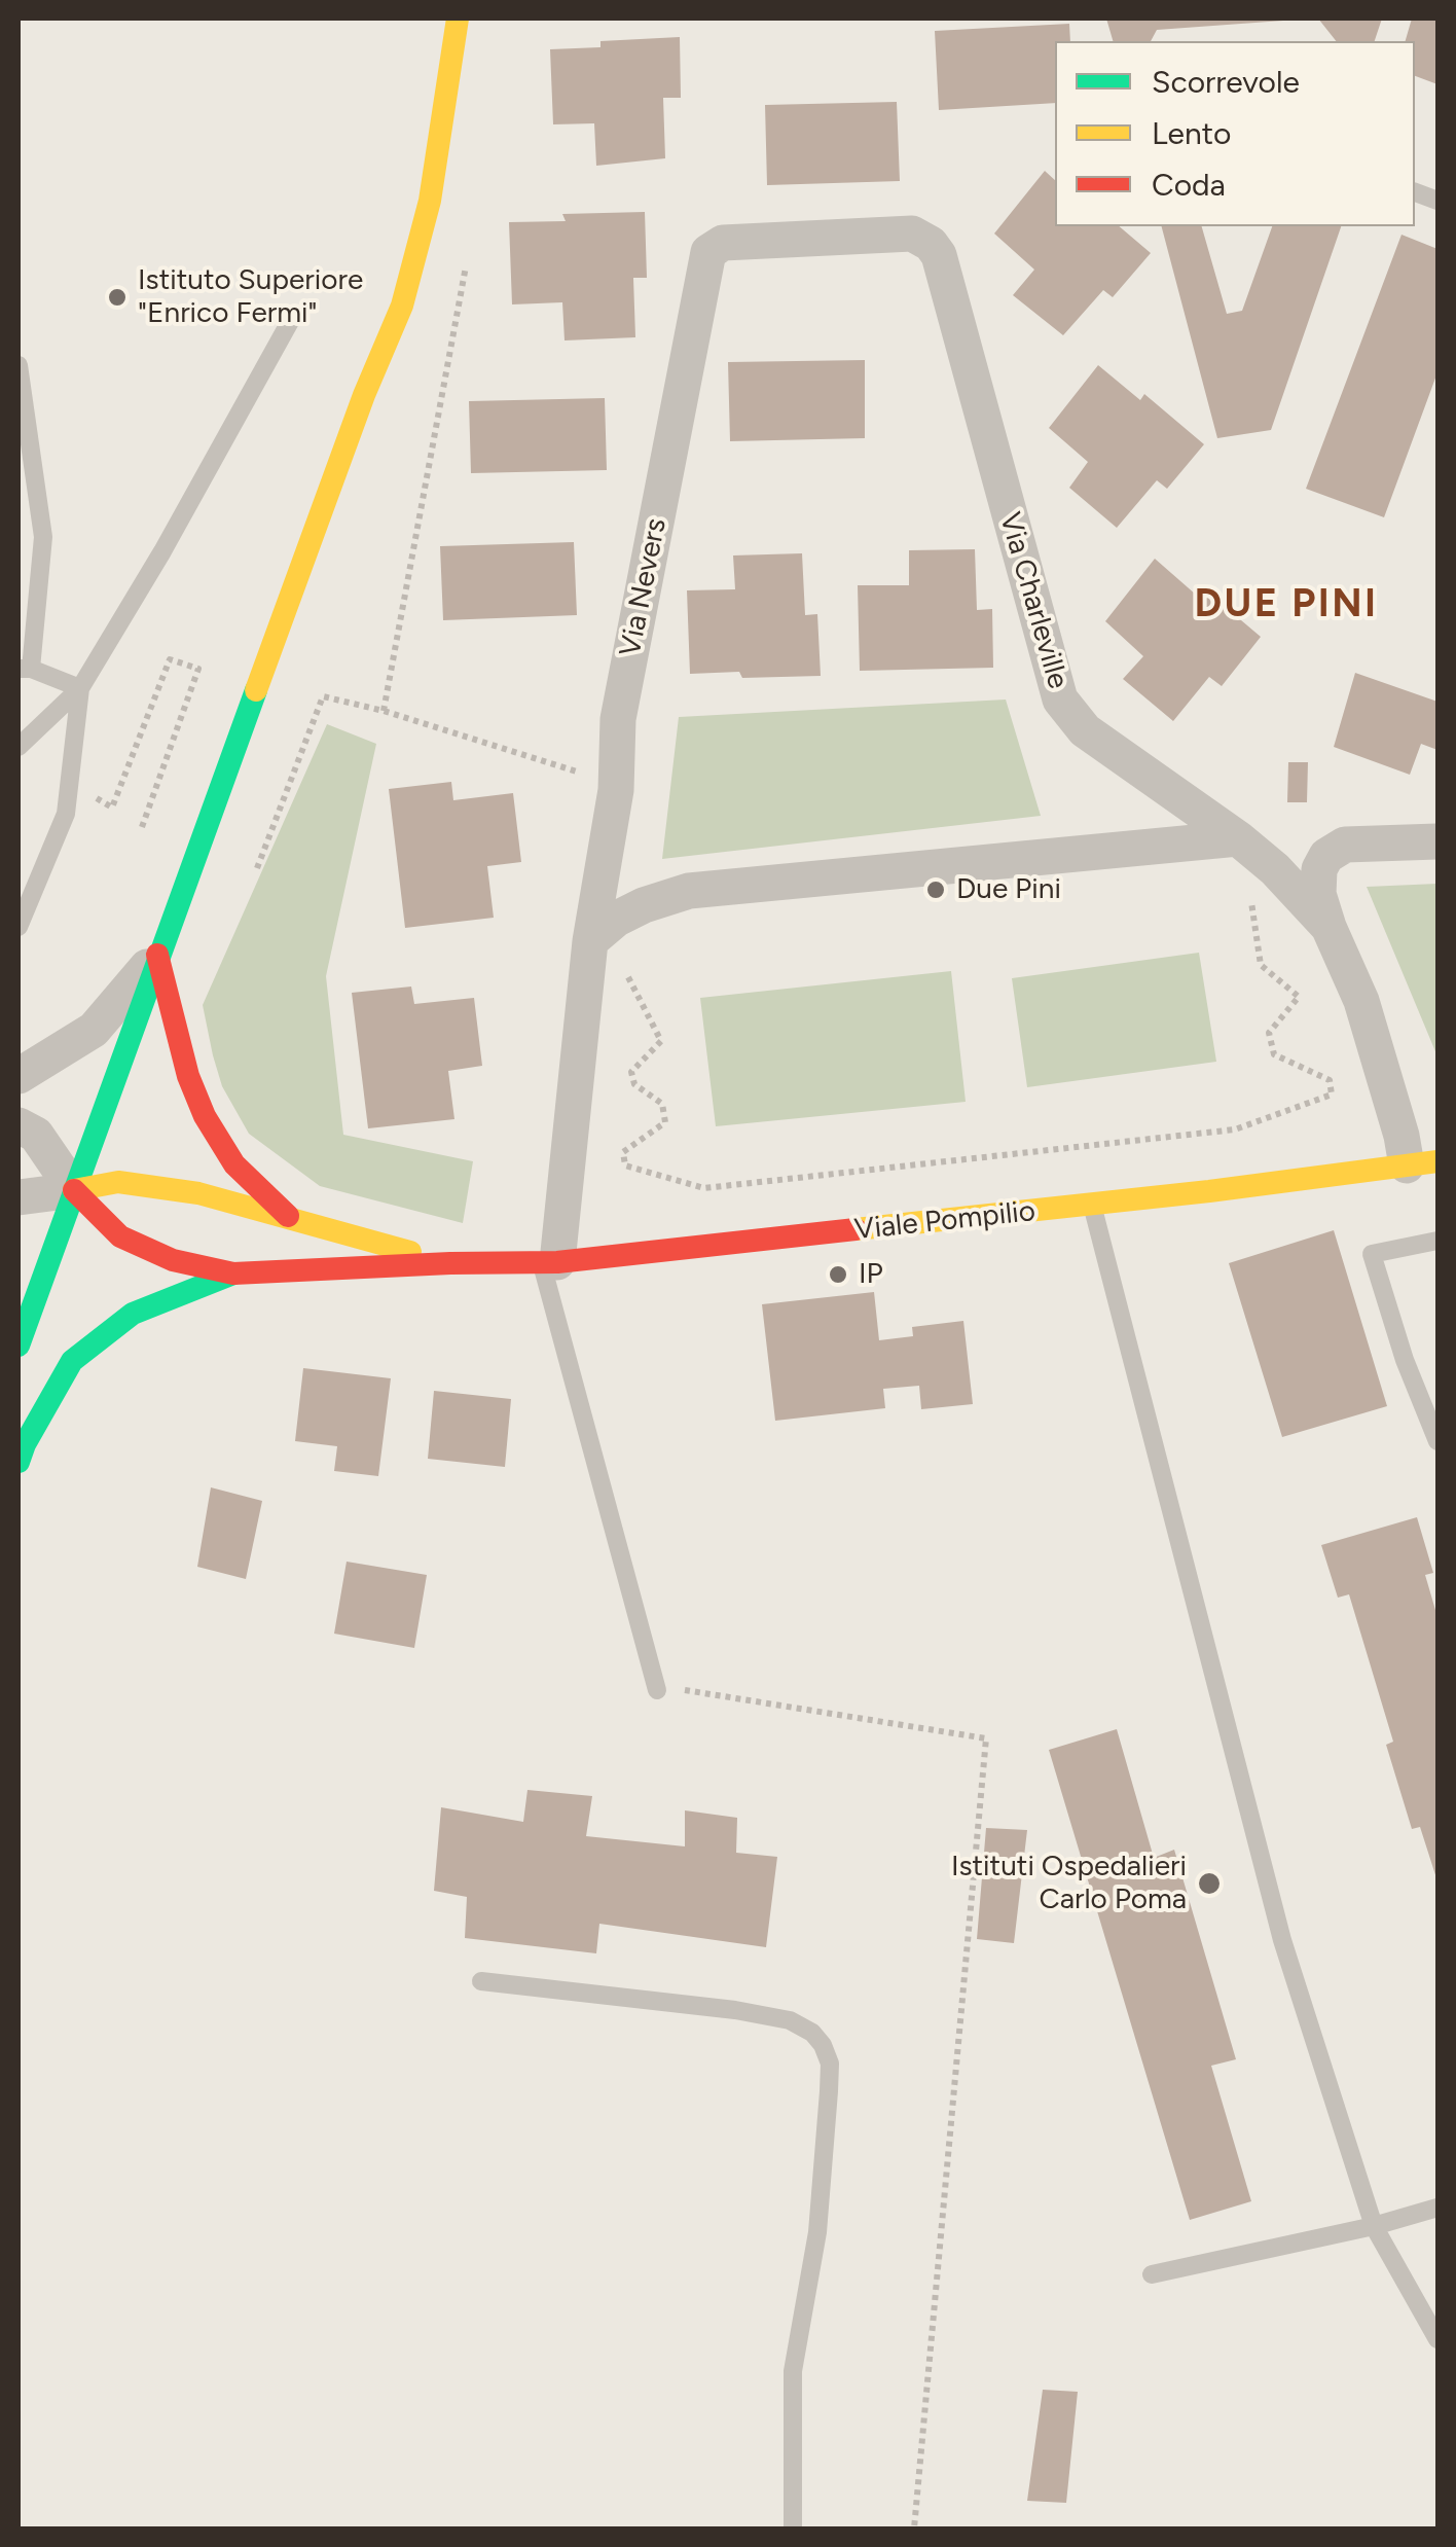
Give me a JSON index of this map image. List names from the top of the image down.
{
  "streets": {
    "street": ["Via Nevers", "Via Charleville", "Viale Pompilio"]
  },
  "crossings": [
    ["Via Nevers", "Via Charleville"],
    ["Via Nevers", "Viale Pompilio"],
    ["Via Charleville", "Viale Pompilio"]
  ],
  "districts": ["DUE PINI"],
  "places": [
    "Istituto Superiore \"Enrico Fermi\"",
    "Due Pini",
    "IP",
    "Istituti Ospedalieri Carlo Poma"
  ],
  "legend": ["Scorrevole", "Lento", "Coda"]
}
